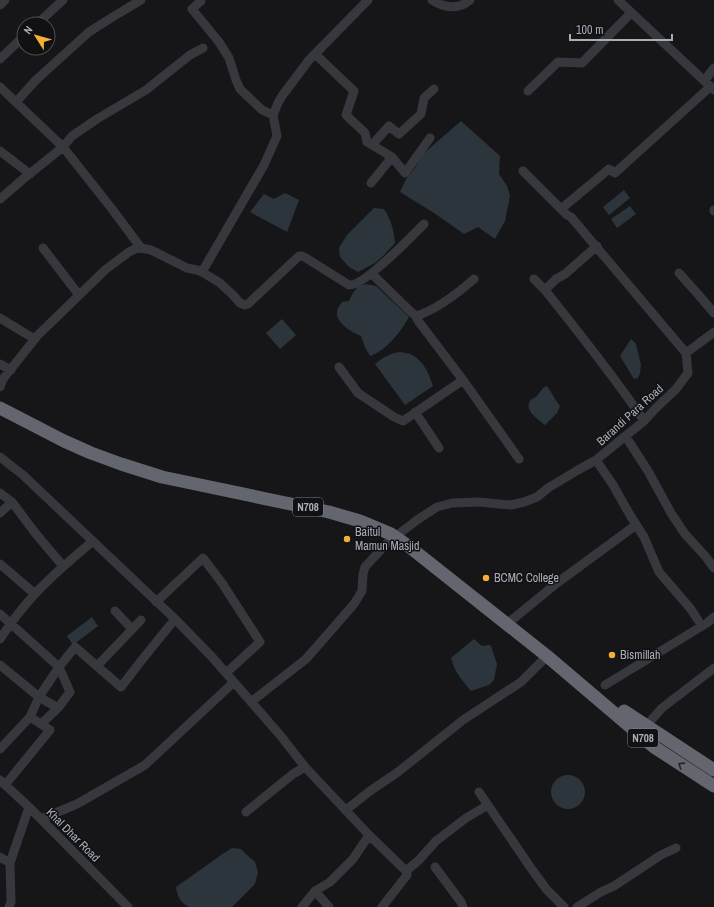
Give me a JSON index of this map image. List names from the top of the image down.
{
  "streets": {
    "highway": ["N708"],
    "street": ["Barandi Para Road", "Khal Dhar Road"]
  },
  "crossings": [
    ["Barandi Para Road", "N708"]
  ],
  "places": ["Baitul Mamun Masjid", "BCMC College", "Bismillah"],
  "scale_bar": "100 m",
  "north": "top left"
}
